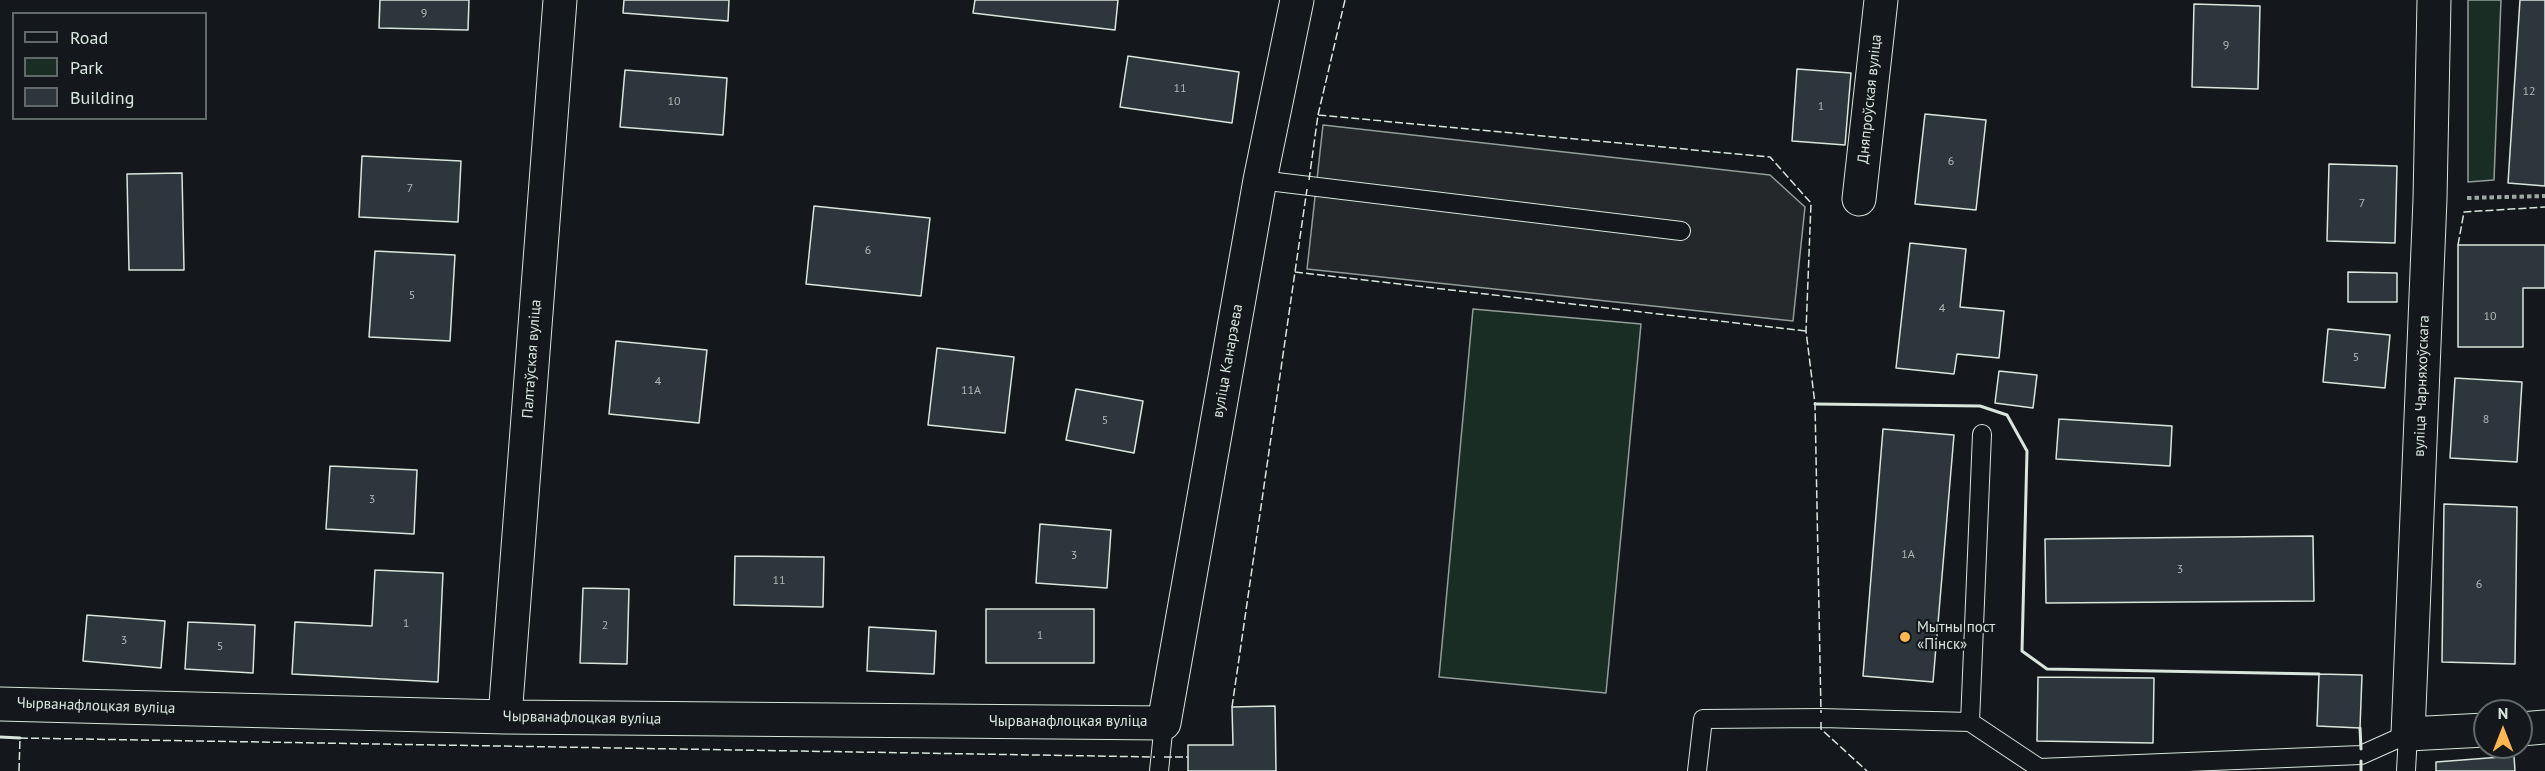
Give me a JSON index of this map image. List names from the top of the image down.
{
  "streets": {
    "street": [
      "Дняпроўская вуліца",
      "Палтаўская вуліца",
      "вуліца Канарэева",
      "вуліца Чарняхоўскага",
      "Чырванафлоцкая вуліца"
    ]
  },
  "crossings": [
    ["Палтаўская вуліца", "Чырванафлоцкая вуліца"],
    ["вуліца Канарэева", "Чырванафлоцкая вуліца"]
  ],
  "places": ["Мытны пост «Пінск»"],
  "house_numbers": [
    "9",
    "9",
    "11",
    "12",
    "10",
    "1",
    "6",
    "7",
    "7",
    "6",
    "5",
    "4",
    "10",
    "5",
    "4",
    "11А",
    "8",
    "5",
    "3",
    "1А",
    "3",
    "3",
    "11",
    "6",
    "1",
    "2",
    "1",
    "3",
    "5"
  ],
  "legend": ["Road", "Park", "Building"],
  "north": "top"
}
